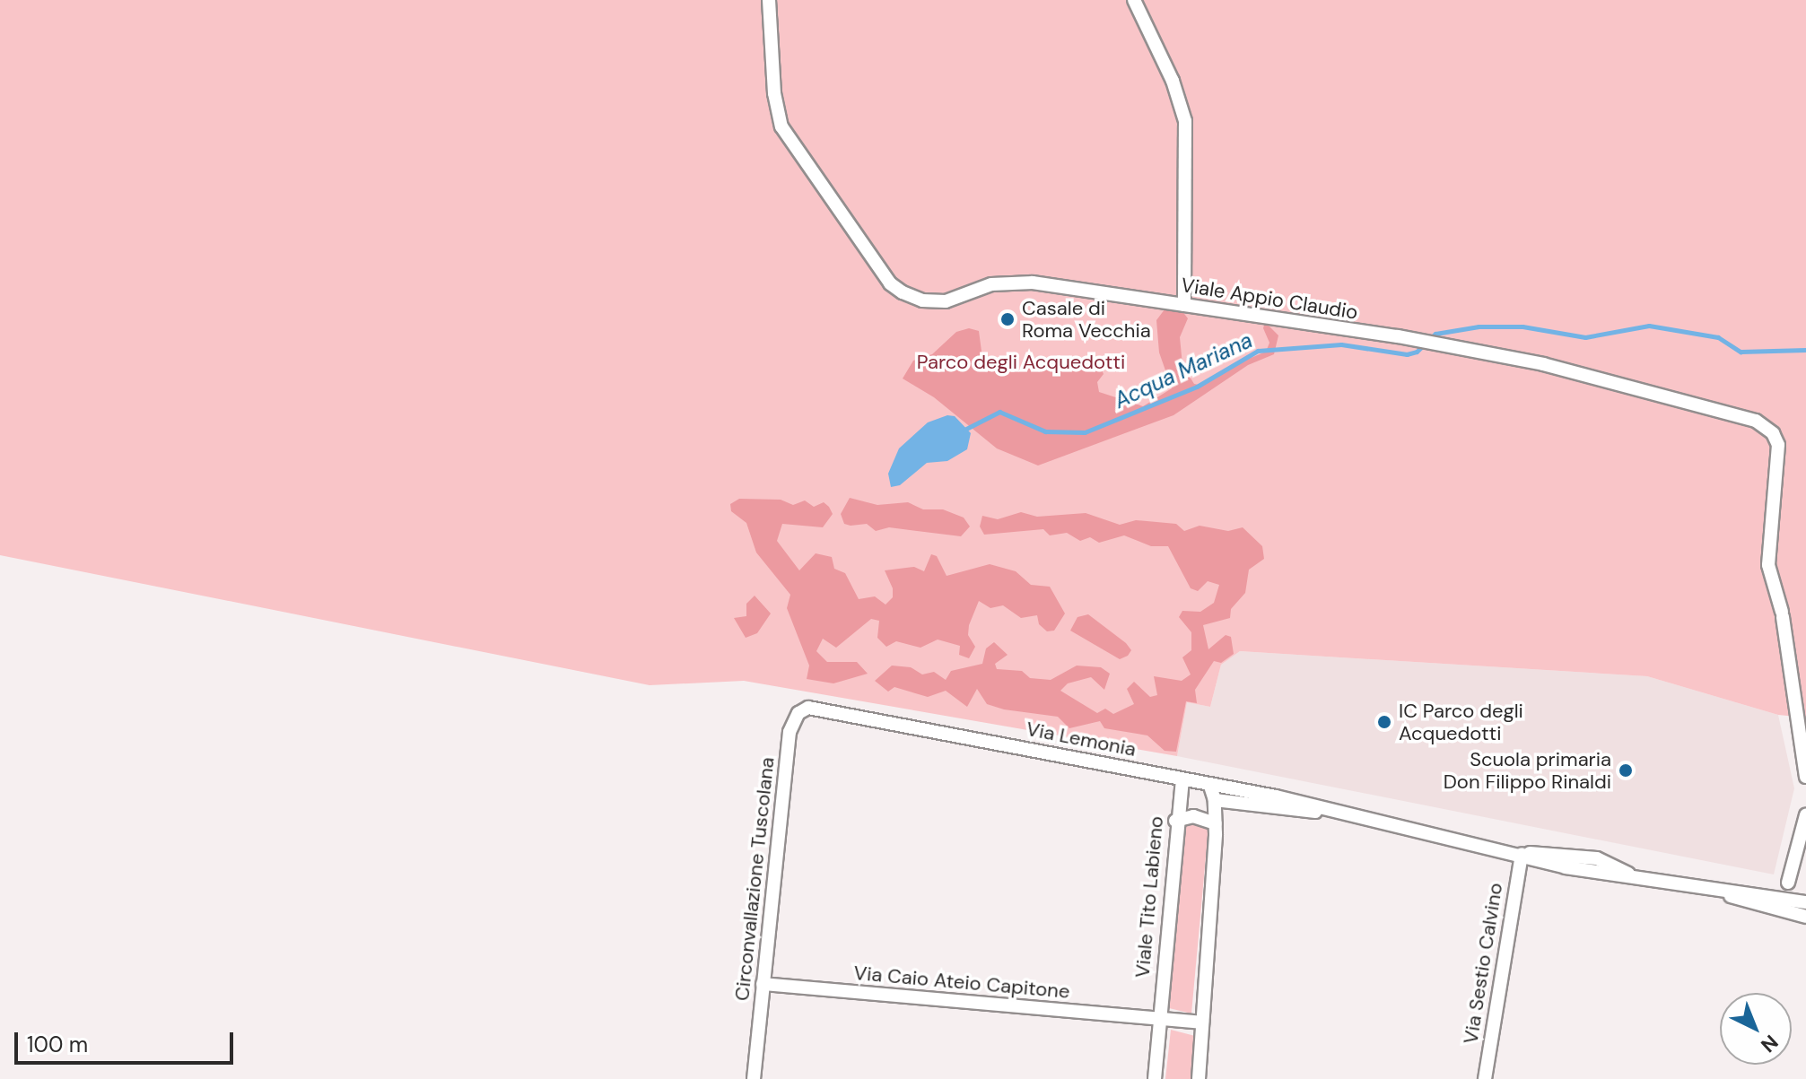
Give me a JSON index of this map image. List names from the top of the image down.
{
  "streets": {
    "street": [
      "Viale Appio Claudio",
      "Via Lemonia",
      "Circonvallazione Tuscolana",
      "Viale Tito Labieno",
      "Via Sestio Calvino",
      "Via Caio Ateio Capitone"
    ]
  },
  "crossings": [
    ["Via Lemonia", "Circonvallazione Tuscolana"],
    ["Via Lemonia", "Viale Tito Labieno"],
    ["Via Lemonia", "Via Sestio Calvino"],
    ["Circonvallazione Tuscolana", "Via Caio Ateio Capitone"],
    ["Viale Tito Labieno", "Via Caio Ateio Capitone"]
  ],
  "water": ["Acqua Mariana"],
  "parks": ["Parco degli Acquedotti"],
  "places": ["Casale di Roma Vecchia", "IC Parco degli Acquedotti", "Scuola primaria Don Filippo Rinaldi"],
  "scale_bar": "100 m",
  "north": "bottom right"
}
